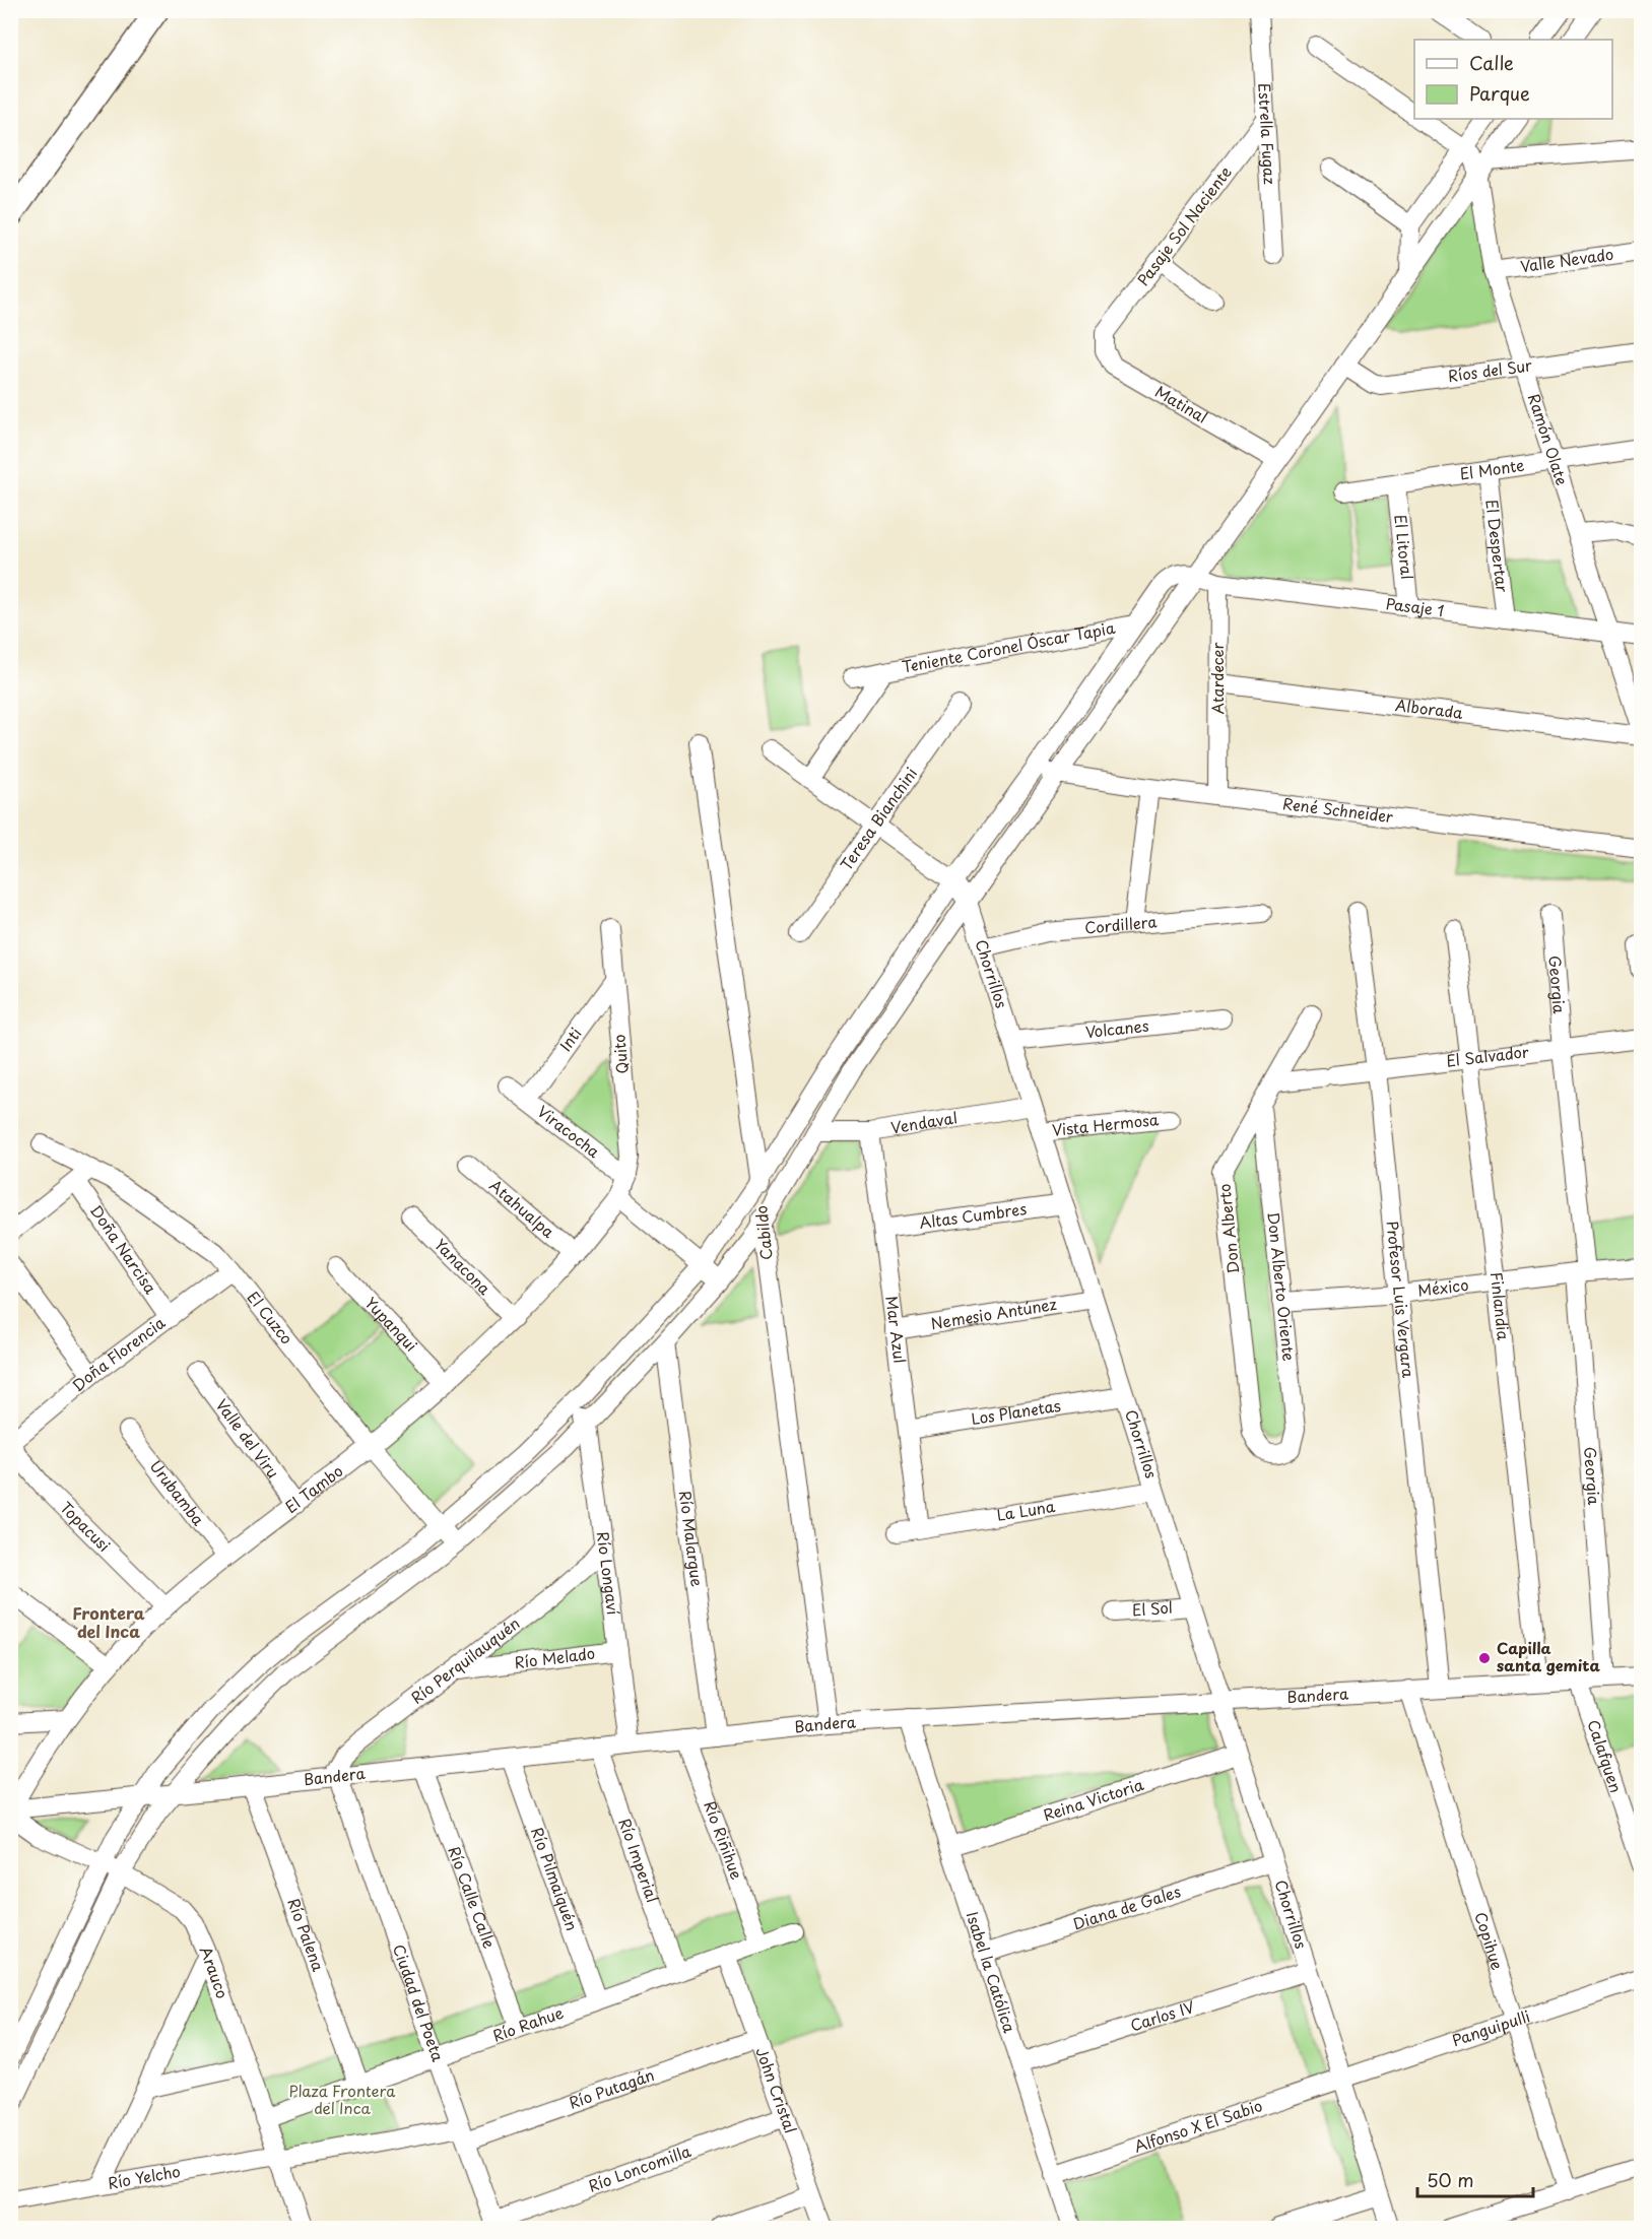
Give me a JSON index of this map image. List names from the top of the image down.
{
  "streets": {
    "street": [
      "Estrella Fugaz",
      "Pasaje Sol Naciente",
      "Valle Nevado",
      "Ríos del Sur",
      "Matinal",
      "Ramón Olate",
      "El Monte",
      "El Litoral",
      "El Despertar",
      "Pasaje 1",
      "Teniente Coronel Óscar Tapia",
      "Atardecer",
      "Alborada",
      "René Schneider",
      "Teresa Bianchini",
      "Cordillera",
      "Chorrillos",
      "Georgia",
      "Volcanes",
      "Inti",
      "Quito",
      "El Salvador",
      "Vendaval",
      "Vista Hermosa",
      "Viracocha",
      "Atahualpa",
      "Altas Cumbres",
      "Don Alberto",
      "Cabildo",
      "Doña Narcisa",
      "Yanacona",
      "Don Alberto Oriente",
      "México",
      "Profesor Luis Vergara",
      "Finlandia",
      "Nemesio Antúnez",
      "El Cuzco",
      "Yupanqui",
      "Mar Azul",
      "Doña Florencia",
      "Los Planetas",
      "Valle del Viru",
      "El Tambo",
      "Urubamba",
      "La Luna",
      "Topacusi",
      "Río Malargue",
      "Río Longaví",
      "El Sol",
      "Río Melado",
      "Río Perquilauquén",
      "Bandera",
      "Calafquen",
      "Reina Victoria",
      "Río Riñihue",
      "Río Imperial",
      "Río Pilmaiquén",
      "Río Calle Calle",
      "Diana de Gales",
      "Río Palena",
      "Copihue",
      "Arauco",
      "Isabel la Católica",
      "Ciudad del Poeta",
      "Carlos IV",
      "Río Rahue",
      "Panguipulli",
      "Río Putagán",
      "John Cristal",
      "Alfonso X El Sabio",
      "Río Loncomilla",
      "Río Yelcho"
    ]
  },
  "crossings": [
    ["Estrella Fugaz", "Pasaje Sol Naciente"],
    ["Pasaje Sol Naciente", "Matinal"],
    ["Valle Nevado", "Ramón Olate"],
    ["Ríos del Sur", "Ramón Olate"],
    ["Ramón Olate", "El Monte"],
    ["Ramón Olate", "Pasaje 1"],
    ["El Monte", "El Litoral"],
    ["El Monte", "El Despertar"],
    ["El Litoral", "Pasaje 1"],
    ["El Despertar", "Pasaje 1"],
    ["Pasaje 1", "Atardecer"],
    ["Teniente Coronel Óscar Tapia", "Chorrillos"],
    ["Atardecer", "Alborada"],
    ["Atardecer", "René Schneider"],
    ["Teresa Bianchini", "Chorrillos"],
    ["Cordillera", "Chorrillos"],
    ["Chorrillos", "Volcanes"],
    ["Chorrillos", "Vendaval"],
    ["Chorrillos", "Vista Hermosa"],
    ["Chorrillos", "Altas Cumbres"],
    ["Chorrillos", "Nemesio Antúnez"],
    ["Chorrillos", "Los Planetas"],
    ["Chorrillos", "La Luna"],
    ["Chorrillos", "El Sol"],
    ["Chorrillos", "Bandera"],
    ["Chorrillos", "Reina Victoria"],
    ["Chorrillos", "Diana de Gales"],
    ["Chorrillos", "Carlos IV"],
    ["Chorrillos", "Panguipulli"],
    ["Chorrillos", "Alfonso X El Sabio"],
    ["Georgia", "El Salvador"],
    ["Georgia", "México"],
    ["Georgia", "Bandera"],
    ["Inti", "Quito"],
    ["Inti", "Viracocha"],
    ["Quito", "Viracocha"],
    ["Quito", "El Tambo"],
    ["El Salvador", "Don Alberto"],
    ["El Salvador", "Profesor Luis Vergara"],
    ["El Salvador", "Finlandia"],
    ["Vendaval", "Mar Azul"],
    ["Viracocha", "El Tambo"],
    ["Atahualpa", "El Tambo"],
    ["Altas Cumbres", "Mar Azul"],
    ["Don Alberto", "Don Alberto Oriente"],
    ["Cabildo", "Bandera"],
    ["Doña Narcisa", "El Cuzco"],
    ["Doña Narcisa", "Doña Florencia"],
    ["Yanacona", "El Tambo"],
    ["Don Alberto Oriente", "México"],
    ["México", "Profesor Luis Vergara"],
    ["México", "Finlandia"],
    ["Profesor Luis Vergara", "Bandera"],
    ["Finlandia", "Bandera"],
    ["Nemesio Antúnez", "Mar Azul"],
    ["El Cuzco", "Doña Florencia"],
    ["El Cuzco", "El Tambo"],
    ["Yupanqui", "El Tambo"],
    ["Mar Azul", "Los Planetas"],
    ["Mar Azul", "La Luna"],
    ["Doña Florencia", "Topacusi"],
    ["Valle del Viru", "El Tambo"],
    ["El Tambo", "Urubamba"],
    ["El Tambo", "Topacusi"],
    ["El Tambo", "Bandera"],
    ["El Tambo", "Arauco"],
    ["Río Malargue", "Bandera"],
    ["Río Longaví", "Río Melado"],
    ["Río Longaví", "Río Perquilauquén"],
    ["Río Longaví", "Bandera"],
    ["Río Melado", "Río Perquilauquén"],
    ["Río Perquilauquén", "Bandera"],
    ["Río Perquilauquén", "Ciudad del Poeta"],
    ["Bandera", "Calafquen"],
    ["Bandera", "Río Riñihue"],
    ["Bandera", "Río Imperial"],
    ["Bandera", "Río Pilmaiquén"],
    ["Bandera", "Río Calle Calle"],
    ["Bandera", "Río Palena"],
    ["Bandera", "Copihue"],
    ["Bandera", "Arauco"],
    ["Bandera", "Isabel la Católica"],
    ["Bandera", "Ciudad del Poeta"],
    ["Reina Victoria", "Isabel la Católica"],
    ["Río Riñihue", "Río Rahue"],
    ["Río Imperial", "Río Rahue"],
    ["Río Pilmaiquén", "Río Rahue"],
    ["Río Calle Calle", "Río Rahue"],
    ["Diana de Gales", "Isabel la Católica"],
    ["Río Palena", "Río Rahue"],
    ["Copihue", "Panguipulli"],
    ["Arauco", "Río Rahue"],
    ["Arauco", "Río Yelcho"],
    ["Isabel la Católica", "Carlos IV"],
    ["Isabel la Católica", "Alfonso X El Sabio"],
    ["Ciudad del Poeta", "Río Rahue"],
    ["Ciudad del Poeta", "Río Putagán"],
    ["Ciudad del Poeta", "Río Loncomilla"],
    ["Ciudad del Poeta", "Río Yelcho"],
    ["Río Rahue", "John Cristal"],
    ["Panguipulli", "Alfonso X El Sabio"],
    ["Río Putagán", "John Cristal"],
    ["Río Putagán", "Río Yelcho"],
    ["John Cristal", "Río Loncomilla"]
  ],
  "districts": ["Frontera del Inca"],
  "parks": ["Plaza Frontera del Inca"],
  "places": ["Capilla santa gemita"],
  "legend": ["Calle", "Parque"],
  "scale_bar": "50 m"
}
